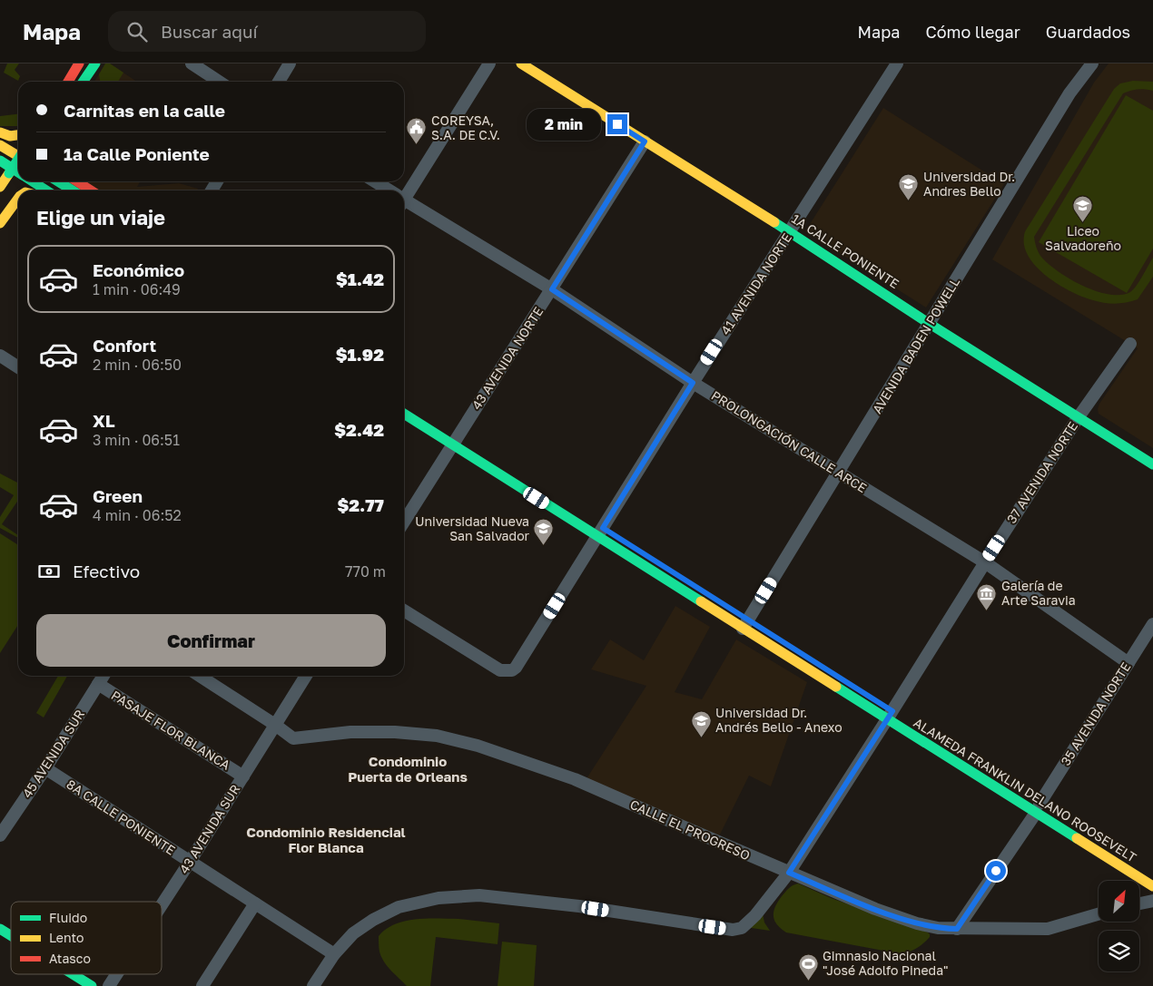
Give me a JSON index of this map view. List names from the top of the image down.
{
  "streets": {
    "main road": ["1A CALLE PONIENTE", "ALAMEDA FRANKLIN DELANO ROOSEVELT"],
    "street": [
      "41 AVENIDA NORTE",
      "AVENIDA BADEN POWELL",
      "43 AVENIDA NORTE",
      "PROLONGACIÓN CALLE ARCE",
      "37 AVENIDA NORTE",
      "35 AVENIDA NORTE",
      "PASAJE FLOR BLANCA",
      "45 AVENIDA SUR",
      "8A CALLE PONIENTE",
      "43 AVENIDA SUR",
      "CALLE EL PROGRESO"
    ]
  },
  "crossings": [
    ["1A CALLE PONIENTE", "41 AVENIDA NORTE"],
    ["1A CALLE PONIENTE", "AVENIDA BADEN POWELL"],
    ["1A CALLE PONIENTE", "43 AVENIDA NORTE"],
    ["1A CALLE PONIENTE", "37 AVENIDA NORTE"],
    ["41 AVENIDA NORTE", "PROLONGACIÓN CALLE ARCE"],
    ["41 AVENIDA NORTE", "ALAMEDA FRANKLIN DELANO ROOSEVELT"],
    ["AVENIDA BADEN POWELL", "PROLONGACIÓN CALLE ARCE"],
    ["AVENIDA BADEN POWELL", "ALAMEDA FRANKLIN DELANO ROOSEVELT"],
    ["43 AVENIDA NORTE", "PROLONGACIÓN CALLE ARCE"],
    ["43 AVENIDA NORTE", "ALAMEDA FRANKLIN DELANO ROOSEVELT"],
    ["PROLONGACIÓN CALLE ARCE", "37 AVENIDA NORTE"],
    ["PROLONGACIÓN CALLE ARCE", "35 AVENIDA NORTE"],
    ["37 AVENIDA NORTE", "ALAMEDA FRANKLIN DELANO ROOSEVELT"],
    ["37 AVENIDA NORTE", "8A CALLE PONIENTE"],
    ["37 AVENIDA NORTE", "CALLE EL PROGRESO"],
    ["35 AVENIDA NORTE", "ALAMEDA FRANKLIN DELANO ROOSEVELT"],
    ["35 AVENIDA NORTE", "CALLE EL PROGRESO"],
    ["PASAJE FLOR BLANCA", "45 AVENIDA SUR"],
    ["PASAJE FLOR BLANCA", "43 AVENIDA SUR"],
    ["45 AVENIDA SUR", "8A CALLE PONIENTE"],
    ["8A CALLE PONIENTE", "43 AVENIDA SUR"],
    ["43 AVENIDA SUR", "CALLE EL PROGRESO"]
  ],
  "districts": ["Condominio Puerta de Orleans", "Condominio Residencial Flor Blanca"],
  "places": {
    "public building": ["COREYSA, S.A. DE C.V."],
    "school or university": [
      "Universidad Dr. Andres Bello",
      "Liceo Salvadoreño",
      "Universidad Nueva San Salvador",
      "Universidad Dr. Andrés Bello - Anexo"
    ],
    "museum": ["Galería de Arte Saravia"],
    "sports": ["Gimnasio Nacional \"José Adolfo Pineda\""]
  },
  "legend": ["Fluido", "Lento", "Atasco"],
  "north": "top right",
  "page": {
    "header": "Mapa",
    "search": "Buscar aquí",
    "nav": ["Mapa", "Cómo llegar", "Guardados"],
    "banner": ["Carnitas en la calle", "1a Calle Poniente"],
    "bubble": "2 min",
    "heading": "Elige un viaje",
    "list": [
      {
        "name": "Económico",
        "note": "1 min · 06:49",
        "value": "$1.42"
      },
      {
        "name": "Confort",
        "note": "2 min · 06:50",
        "value": "$1.92"
      },
      {
        "name": "XL",
        "note": "3 min · 06:51",
        "value": "$2.42"
      },
      {
        "name": "Green",
        "note": "4 min · 06:52",
        "value": "$2.77"
      }
    ],
    "pay": ["Efectivo", "770 m"],
    "buttons": "Confirmar"
  }
}
